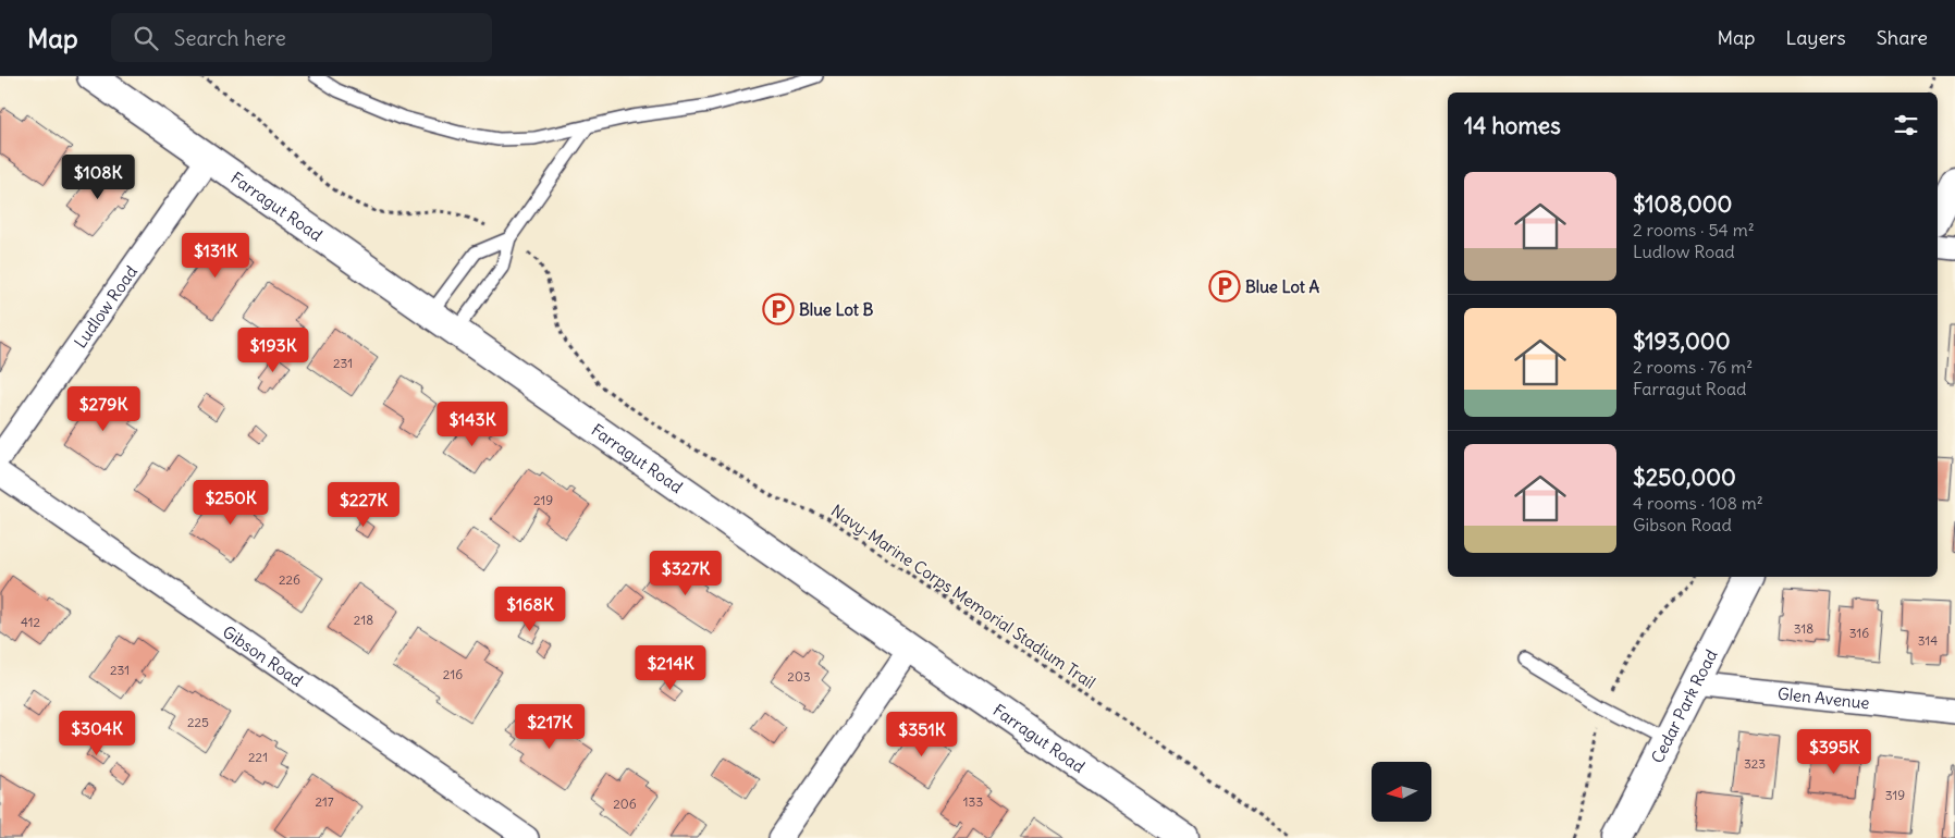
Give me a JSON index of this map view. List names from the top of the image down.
{
  "streets": {
    "street": [
      "Farragut Road",
      "Ludlow Road",
      "Gibson Road",
      "Glen Avenue",
      "Cedar Park Road"
    ],
    "path": ["Navy-Marine Corps Memorial Stadium Trail"]
  },
  "crossings": [
    ["Farragut Road", "Ludlow Road"],
    ["Glen Avenue", "Cedar Park Road"]
  ],
  "places": {
    "parking": ["Blue Lot A", "Blue Lot B"]
  },
  "house_numbers": [
    "231",
    "219",
    "226",
    "218",
    "412",
    "318",
    "316",
    "314",
    "231",
    "216",
    "203",
    "225",
    "221",
    "323",
    "319",
    "217",
    "133",
    "206"
  ],
  "north": "left",
  "page": {
    "header": "Map",
    "search": "Search here",
    "nav": ["Map", "Layers", "Share"],
    "heading": "14 homes",
    "price": [
      "$108K",
      "$131K",
      "$193K",
      "$279K",
      "$143K",
      "$250K",
      "$227K",
      "$327K",
      "$168K",
      "$214K",
      "$217K",
      "$304K",
      "$351K",
      "$395K"
    ],
    "list": [
      {
        "name": "$108,000",
        "note": "2 rooms · 54 m² · Ludlow Road"
      },
      {
        "name": "$193,000",
        "note": "2 rooms · 76 m² · Farragut Road"
      },
      {
        "name": "$250,000",
        "note": "4 rooms · 108 m² · Gibson Road"
      }
    ]
  }
}
